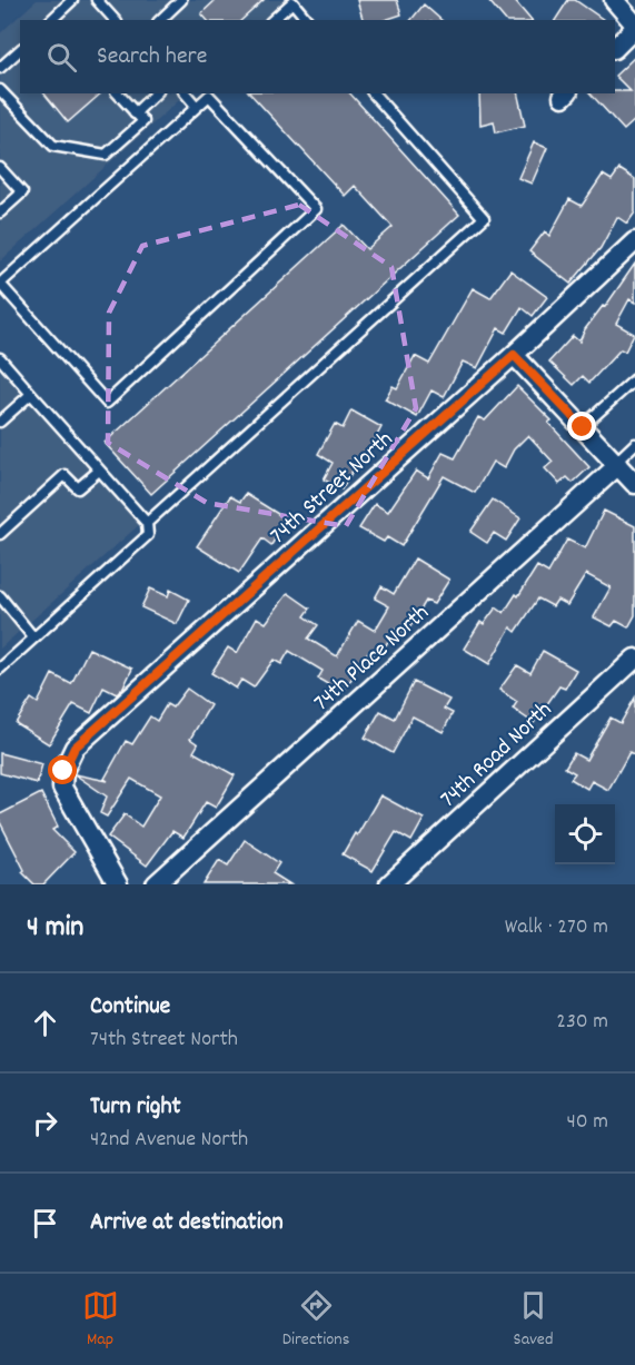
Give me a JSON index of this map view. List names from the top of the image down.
{
  "streets": {
    "street": ["74th Street North", "74th Place North", "74th Road North"]
  },
  "page": {
    "search": "Search here",
    "heading": ["4 min", "Walk · 270 m"],
    "list": [
      ["Continue", "74th Street North", "230 m"],
      ["Turn right", "42nd Avenue North", "40 m"],
      "Arrive at destination"
    ],
    "nav": ["Map", "Directions", "Saved"]
  }
}
